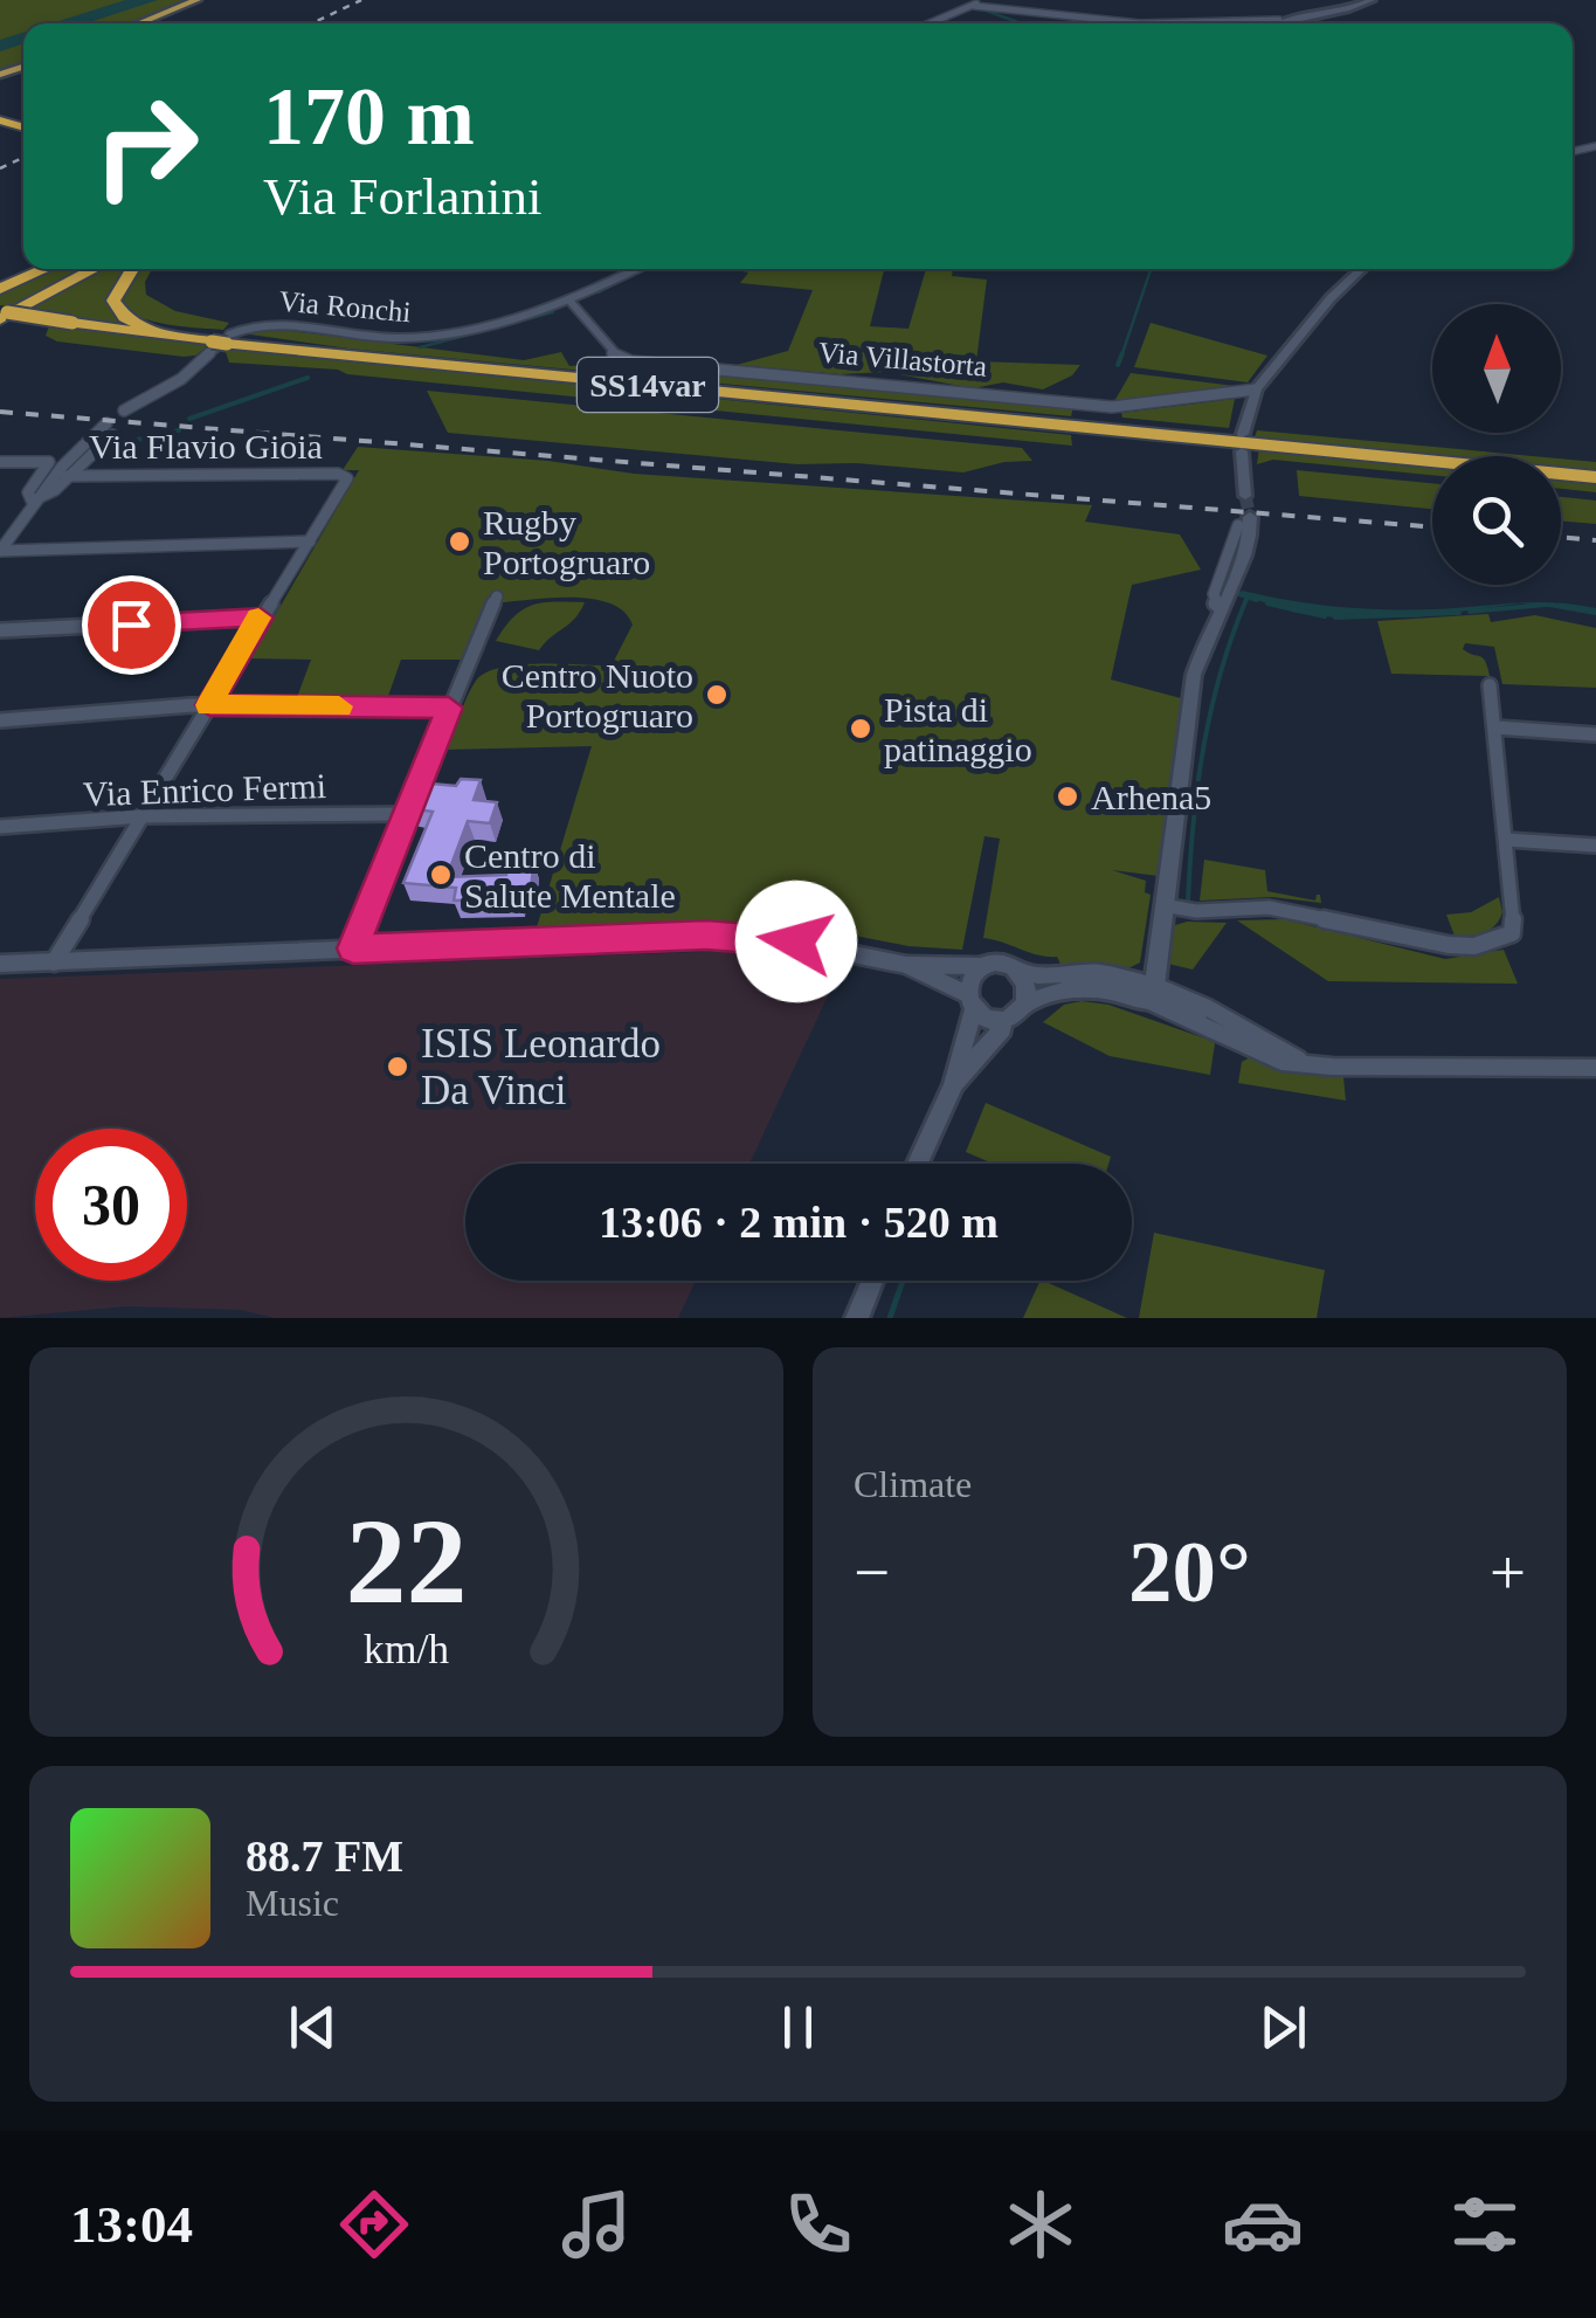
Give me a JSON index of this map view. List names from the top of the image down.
{
  "streets": {
    "highway": ["SS14var"],
    "street": [
      "Via Ronchi",
      "Via Villastorta",
      "Via Flavio Gioia",
      "Via Enrico Fermi"
    ]
  },
  "crossings": [
    ["Via Ronchi", "Via Villastorta"],
    ["Via Ronchi", "SS14var"]
  ],
  "places": [
    "Rugby Portogruaro",
    "Centro Nuoto Portogruaro",
    "Pista di patinaggio",
    "Arhena5",
    "Centro di Salute Mentale",
    "ISIS Leonardo Da Vinci"
  ],
  "north": "top",
  "page": {
    "turn": ["170 m", "Via Forlanini"],
    "limit": "30",
    "trip": "13:06 · 2 min · 520 m",
    "tile": "Climate",
    "heat": ["−", "20°", "+"],
    "song": ["88.7 FM", "Music"],
    "tabs": "13:04",
    "gauge": ["22", "km/h"]
  }
}
